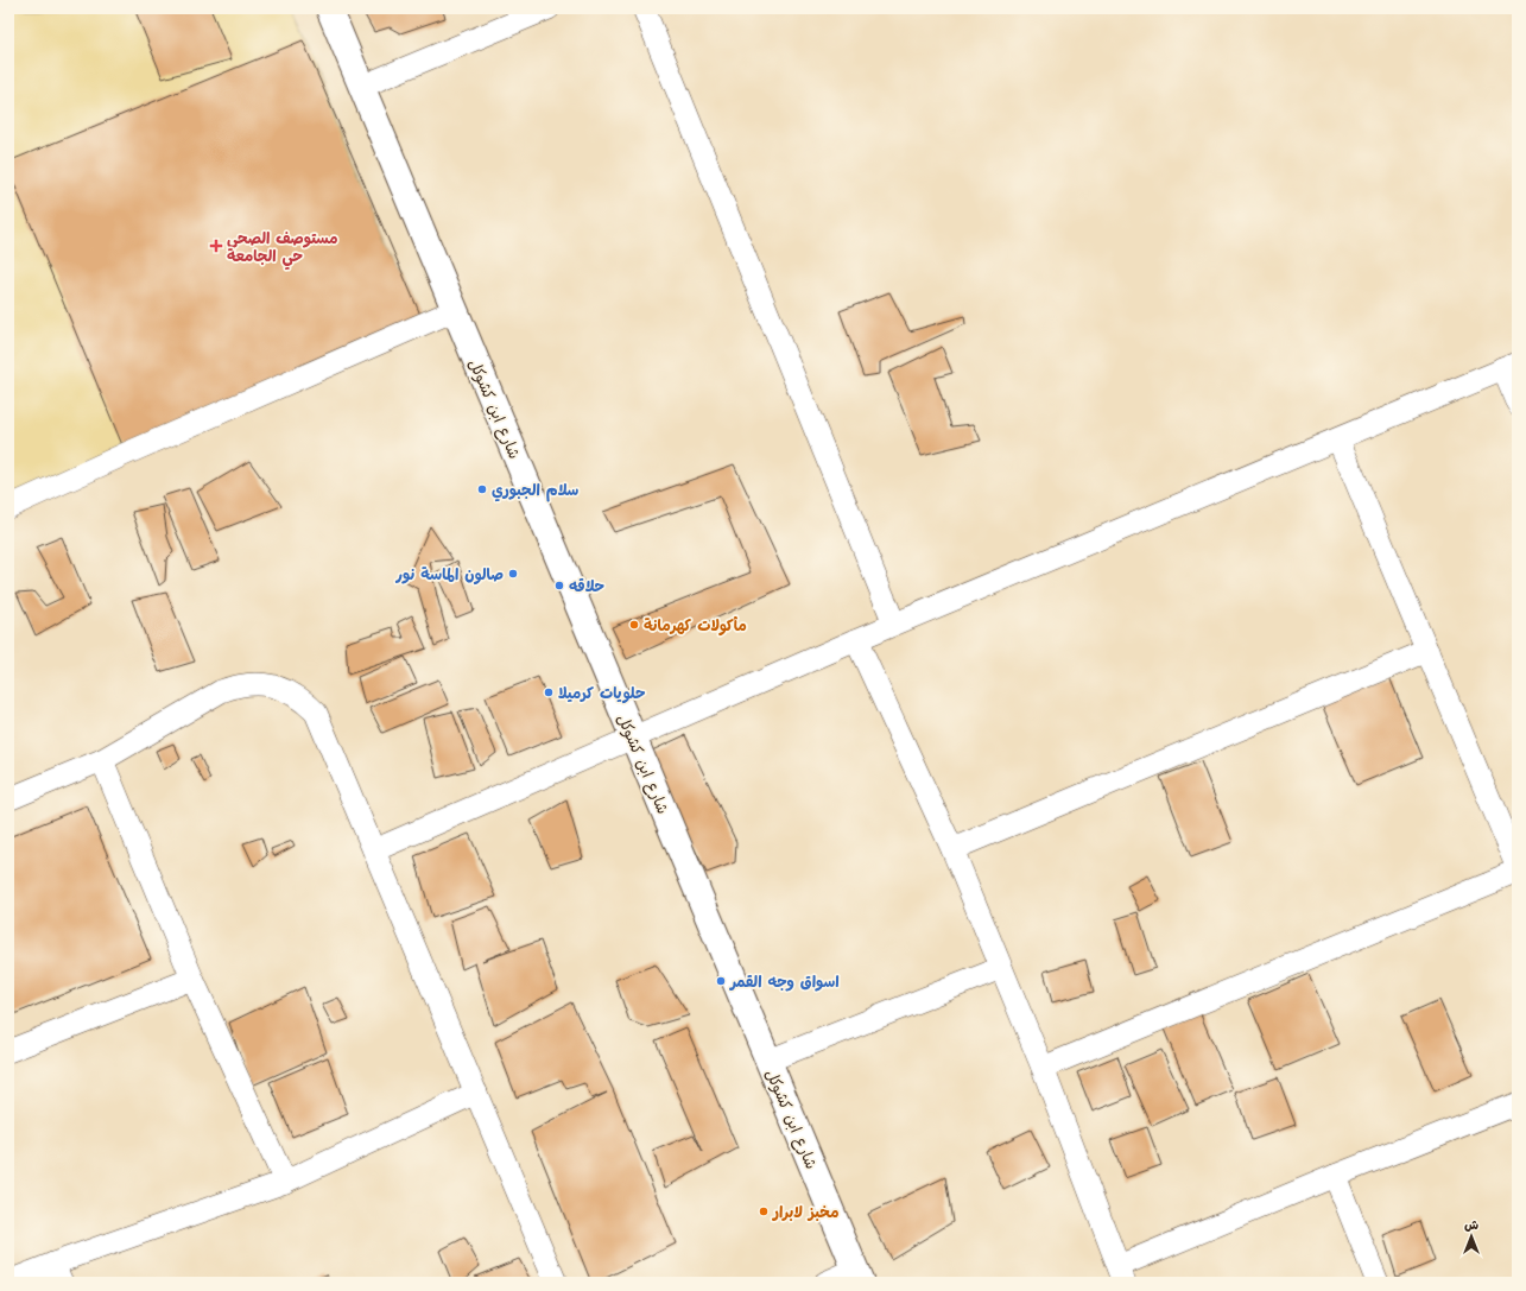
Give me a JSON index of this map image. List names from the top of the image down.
{
  "streets": {
    "street": ["شارع ابن كشوكل"]
  },
  "places": {
    "health": ["مستوصف الصحي حي الجامعة"],
    "other": [
      "سلام الجبوري",
      "صالون الماسة نور",
      "حلاقه",
      "مأكولات كهرمانة",
      "حلويات كرميلا",
      "اسواق وجه القمر",
      "مخبز لابرار"
    ]
  },
  "north": "top"
}
